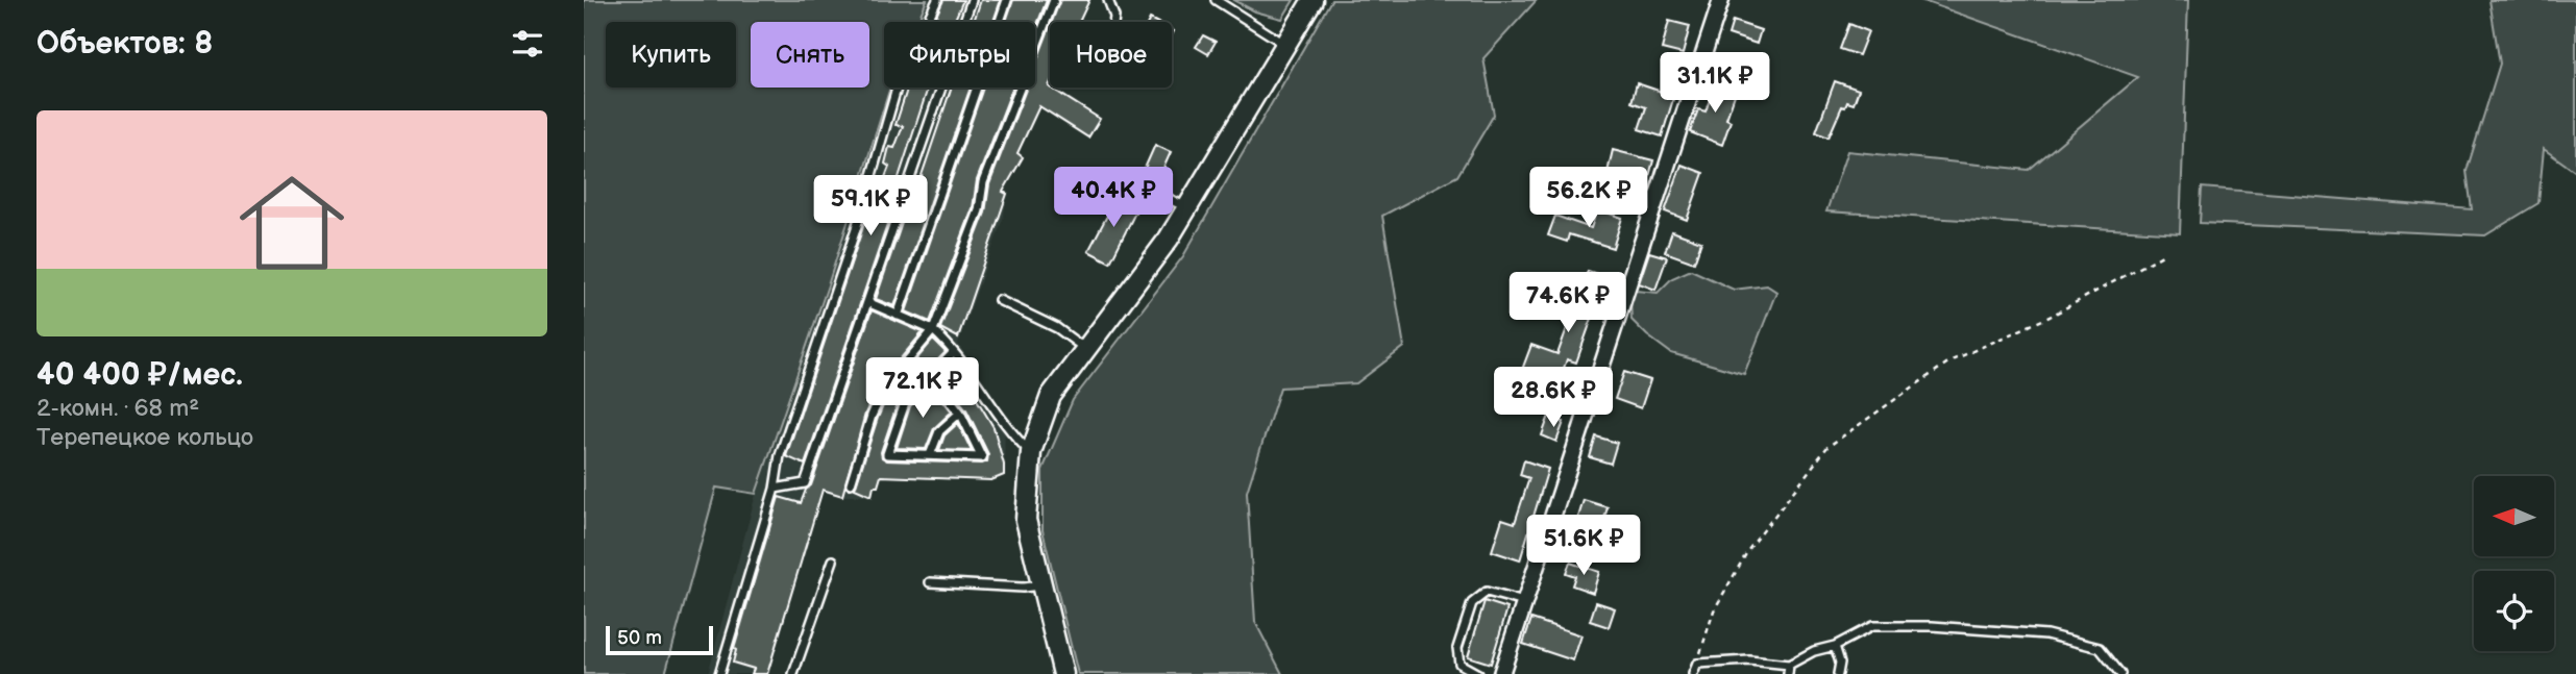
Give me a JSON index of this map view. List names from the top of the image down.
{
  "scale_bar": "50 m",
  "north": "left",
  "page": {
    "heading": "Объектов: 8",
    "chip": [
      "Купить",
      "Снять",
      "Фильтры",
      "Новое"
    ],
    "price": [
      "31.1K ₽",
      "40.4K ₽",
      "56.2K ₽",
      "59.1K ₽",
      "74.6K ₽",
      "72.1K ₽",
      "28.6K ₽",
      "51.6K ₽"
    ],
    "list": [
      {
        "name": "40 400 ₽/мес.",
        "note": "2-комн. · 68 m² · Терепецкое кольцо"
      }
    ],
    "scale": "50 m"
  }
}
